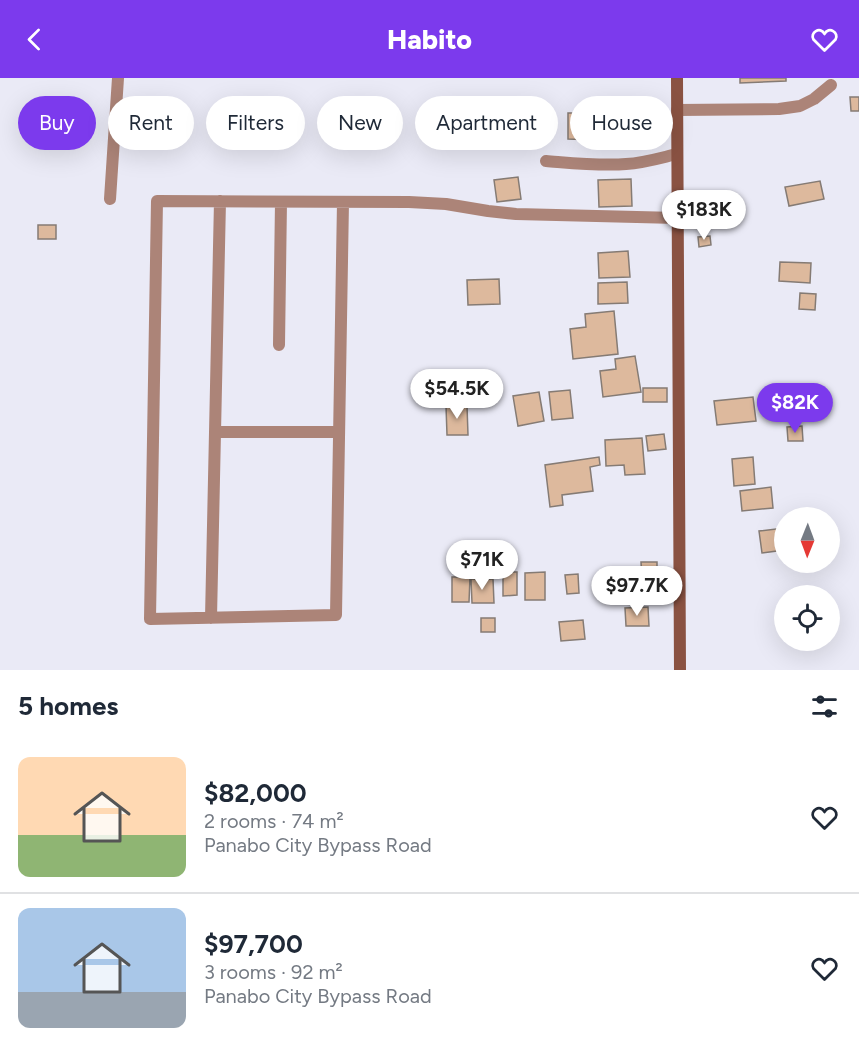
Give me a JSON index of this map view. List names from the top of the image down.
{
  "north": "bottom",
  "page": {
    "header": "Habito",
    "chip": [
      "Buy",
      "Rent",
      "Filters",
      "New",
      "Apartment",
      "House"
    ],
    "price": [
      "$183K",
      "$54.5K",
      "$82K",
      "$71K",
      "$97.7K"
    ],
    "heading": "5 homes",
    "list": [
      {
        "name": "$82,000",
        "note": "2 rooms · 74 m² · Panabo City Bypass Road"
      },
      {
        "name": "$97,700",
        "note": "3 rooms · 92 m² · Panabo City Bypass Road"
      }
    ]
  }
}
